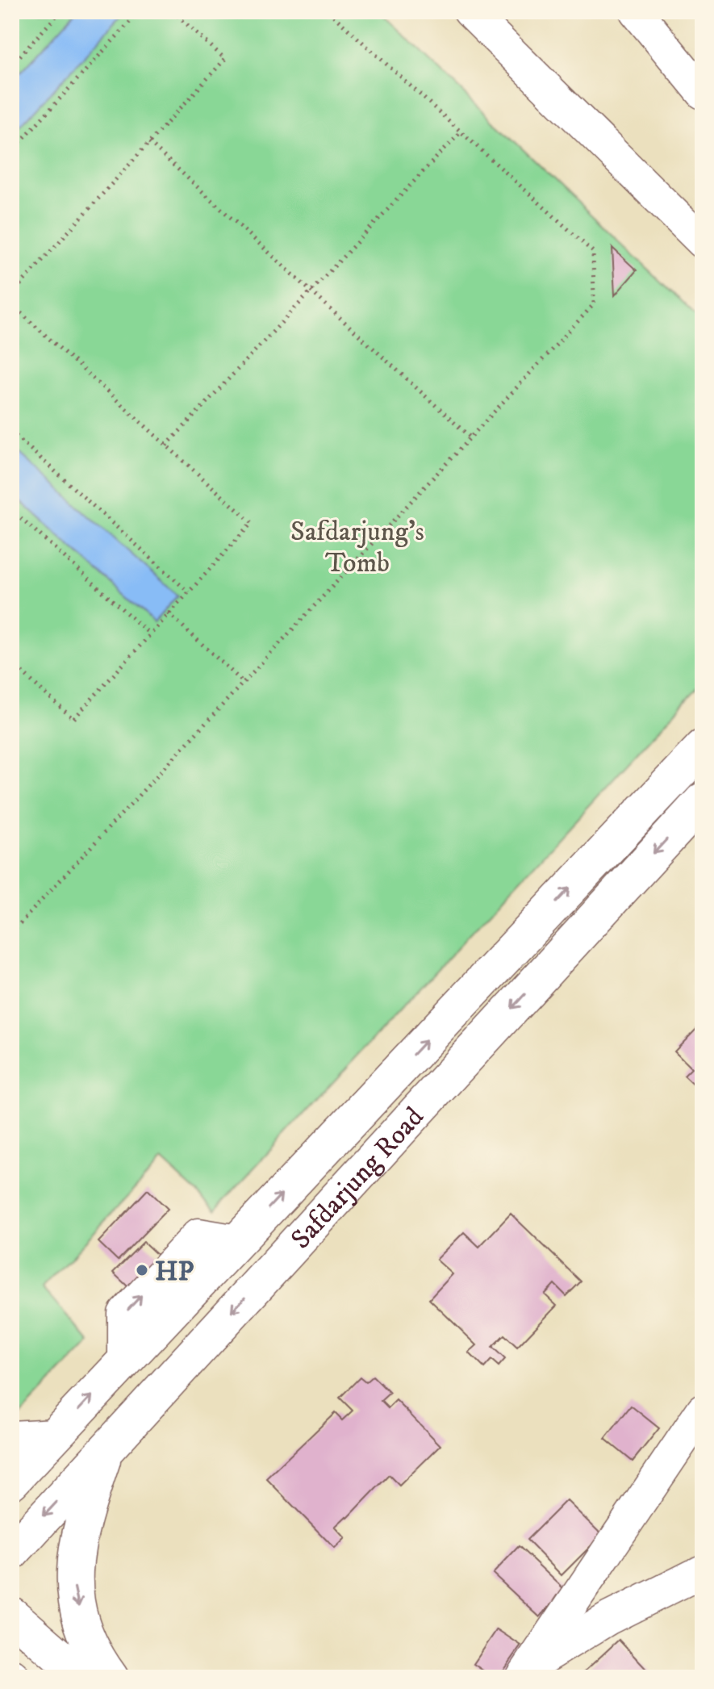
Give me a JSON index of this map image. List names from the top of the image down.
{
  "streets": {
    "main road": ["Safdarjung Road"]
  },
  "parks": ["Safdarjung's Tomb"],
  "places": ["HP"]
}
